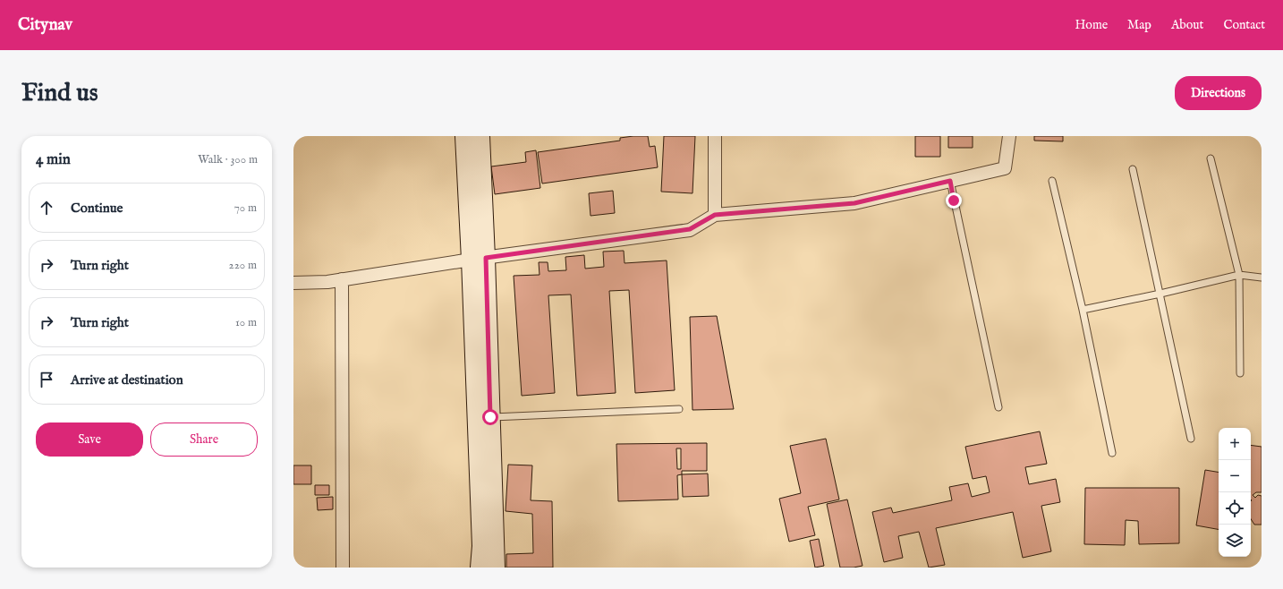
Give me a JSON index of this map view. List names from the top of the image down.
{
  "page": {
    "header": "Citynav",
    "nav": [
      "Home",
      "Map",
      "About",
      "Contact"
    ],
    "buttons": [
      "Directions",
      ["Save", "Share"]
    ],
    "title": "Find us",
    "heading": ["4 min", "Walk · 300 m"],
    "list": [
      ["Continue", "70 m"],
      ["Turn right", "220 m"],
      ["Turn right", "10 m"],
      "Arrive at destination"
    ],
    "map_buttons": ["+", "−"]
  }
}
